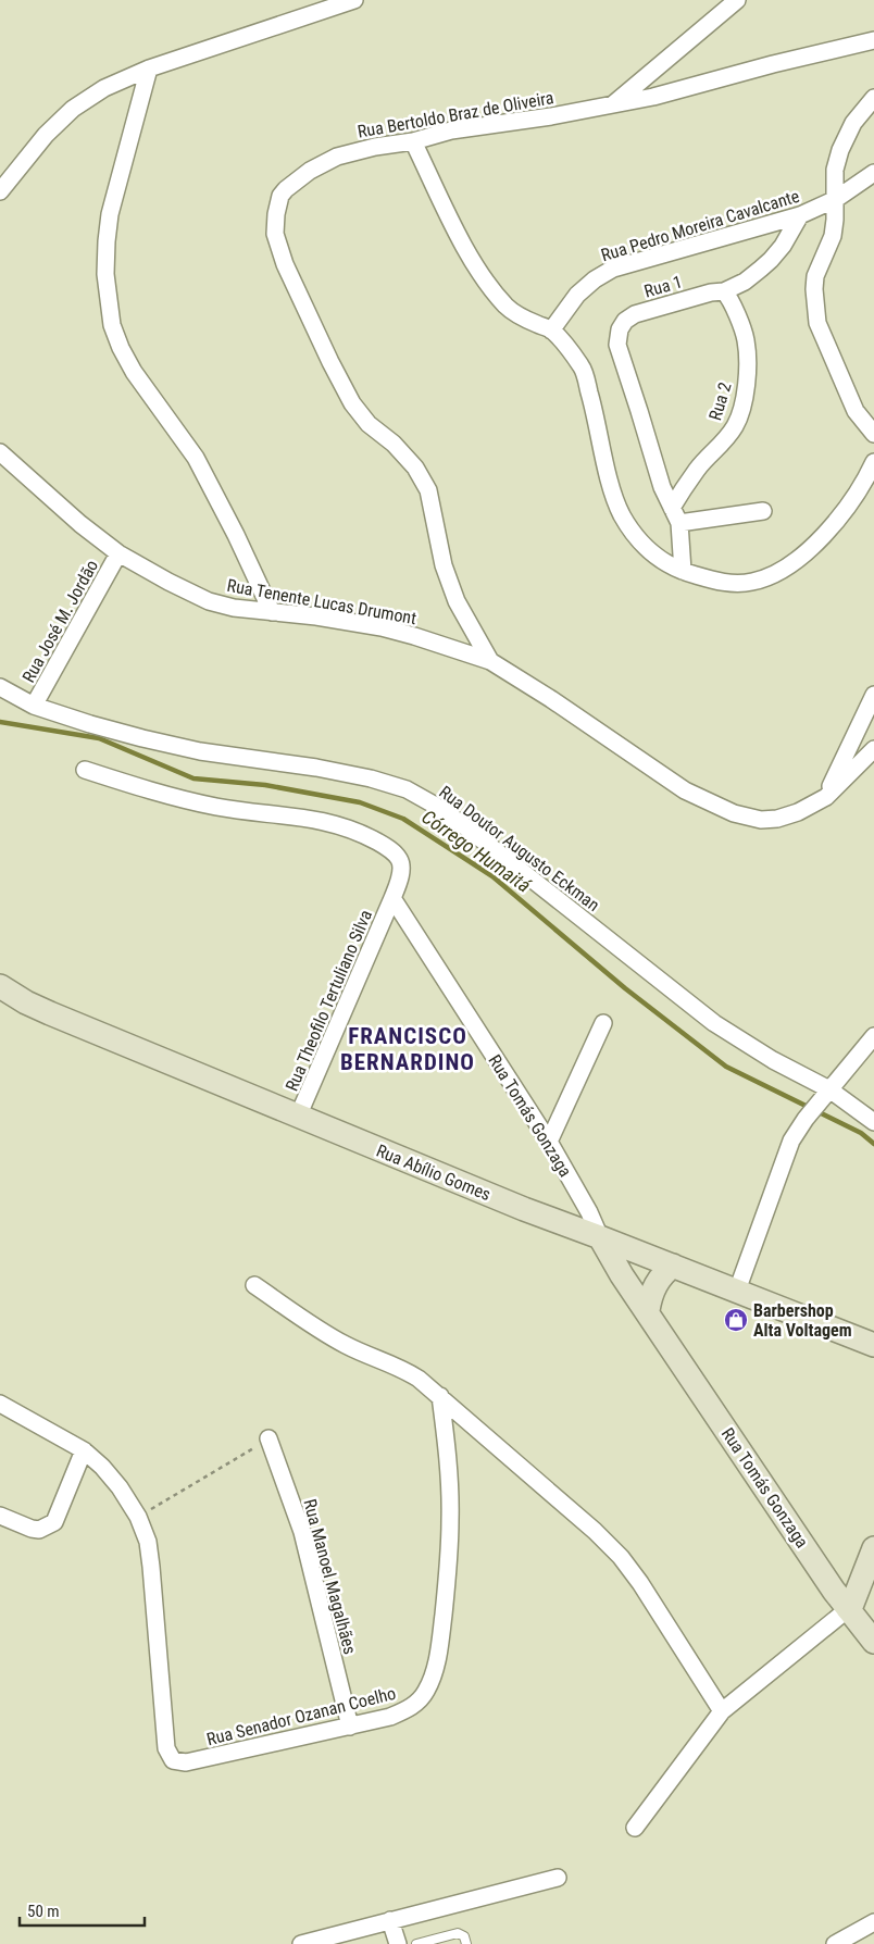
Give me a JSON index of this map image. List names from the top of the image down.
{
  "streets": {
    "street": [
      "Rua Bertoldo Braz de Oliveira",
      "Rua Pedro Moreira Cavalcante",
      "Rua 1",
      "Rua 2",
      "Rua Tenente Lucas Drumont",
      "Rua José M. Jordão",
      "Rua Doutor Augusto Eckman",
      "Rua Theofilo Tertuliano Silva",
      "Rua Tomás Gonzaga",
      "Rua Abílio Gomes",
      "Rua Manoel Magalhães",
      "Rua Senador Ozanan Coelho"
    ]
  },
  "crossings": [
    ["Rua Bertoldo Braz de Oliveira", "Rua Tenente Lucas Drumont"],
    ["Rua Pedro Moreira Cavalcante", "Rua 1"],
    ["Rua 1", "Rua 2"],
    ["Rua Tenente Lucas Drumont", "Rua José M. Jordão"],
    ["Rua José M. Jordão", "Rua Doutor Augusto Eckman"],
    ["Rua Theofilo Tertuliano Silva", "Rua Tomás Gonzaga"],
    ["Rua Theofilo Tertuliano Silva", "Rua Abílio Gomes"],
    ["Rua Tomás Gonzaga", "Rua Abílio Gomes"],
    ["Rua Manoel Magalhães", "Rua Senador Ozanan Coelho"]
  ],
  "districts": ["FRANCISCO BERNARDINO"],
  "water": ["Córrego Humaitá"],
  "places": {
    "shop": ["Barbershop Alta Voltagem"]
  },
  "scale_bar": "50 m"
}
